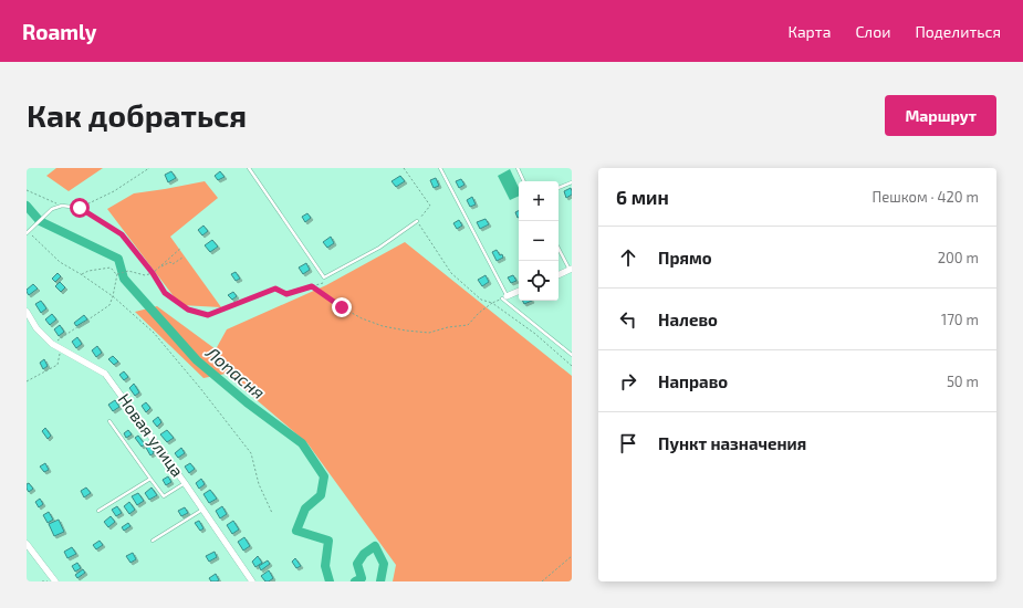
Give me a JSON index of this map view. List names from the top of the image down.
{
  "streets": {
    "street": ["Новая улица"]
  },
  "water": ["Лопасня"],
  "page": {
    "header": "Roamly",
    "nav": ["Карта", "Слои", "Поделиться"],
    "buttons": "Маршрут",
    "title": "Как добраться",
    "heading": ["6 мин", "Пешком · 420 m"],
    "map_buttons": ["+", "−"],
    "list": [
      ["Прямо", "200 m"],
      ["Налево", "170 m"],
      ["Направо", "50 m"],
      "Пункт назначения"
    ]
  }
}
